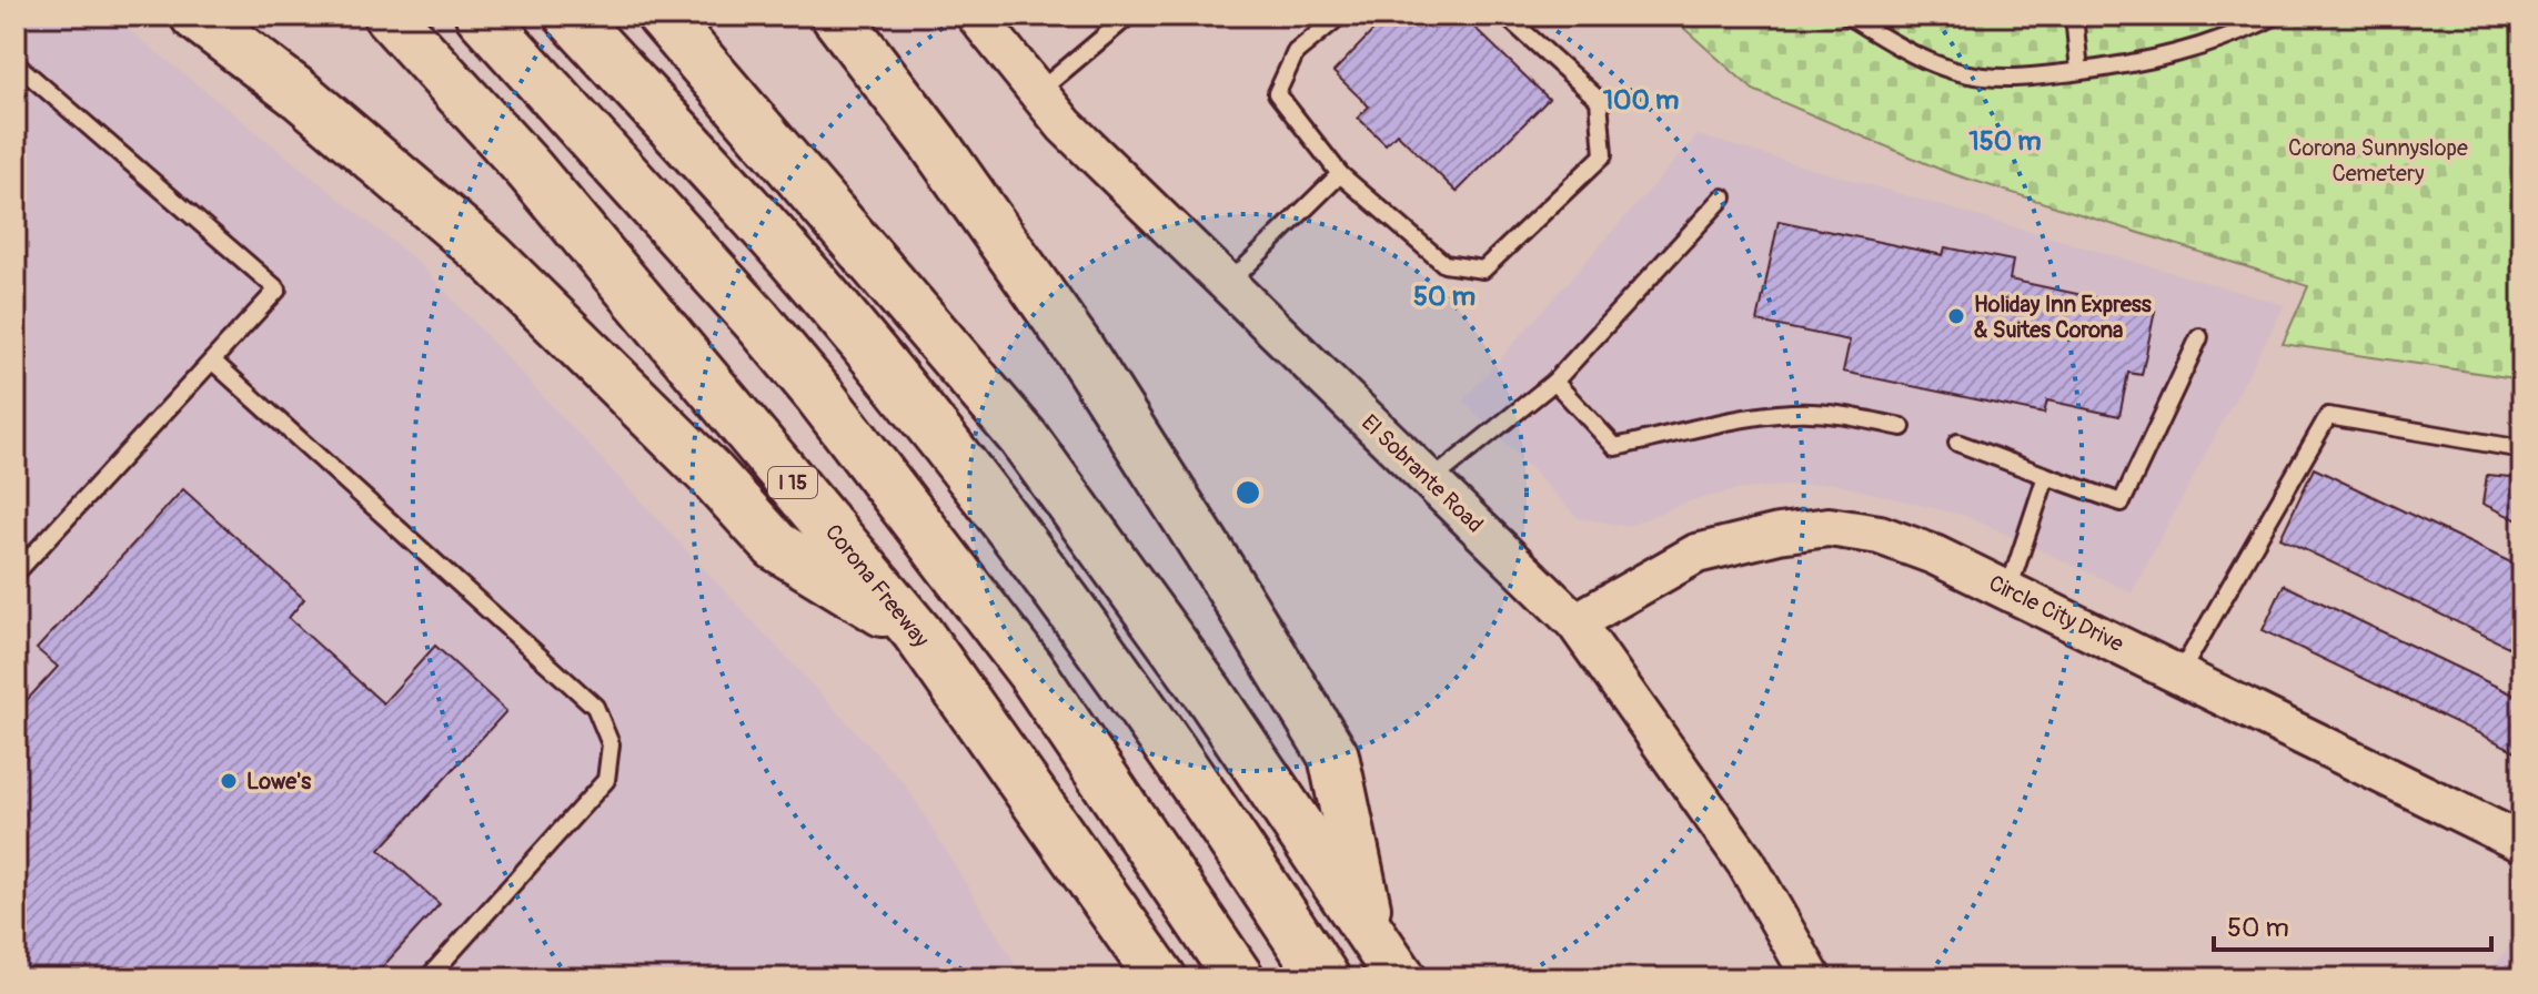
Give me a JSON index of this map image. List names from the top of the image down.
{
  "streets": {
    "highway": ["I 15", "Corona Freeway"],
    "street": ["El Sobrante Road", "Circle City Drive"]
  },
  "crossings": [
    ["El Sobrante Road", "Circle City Drive"]
  ],
  "parks": ["Corona Sunnyslope Cemetery"],
  "places": ["Holiday Inn Express & Suites Corona", "Lowe's"],
  "scale_bar": "50 m",
  "rings": ["100 m", "150 m", "50 m"]
}
